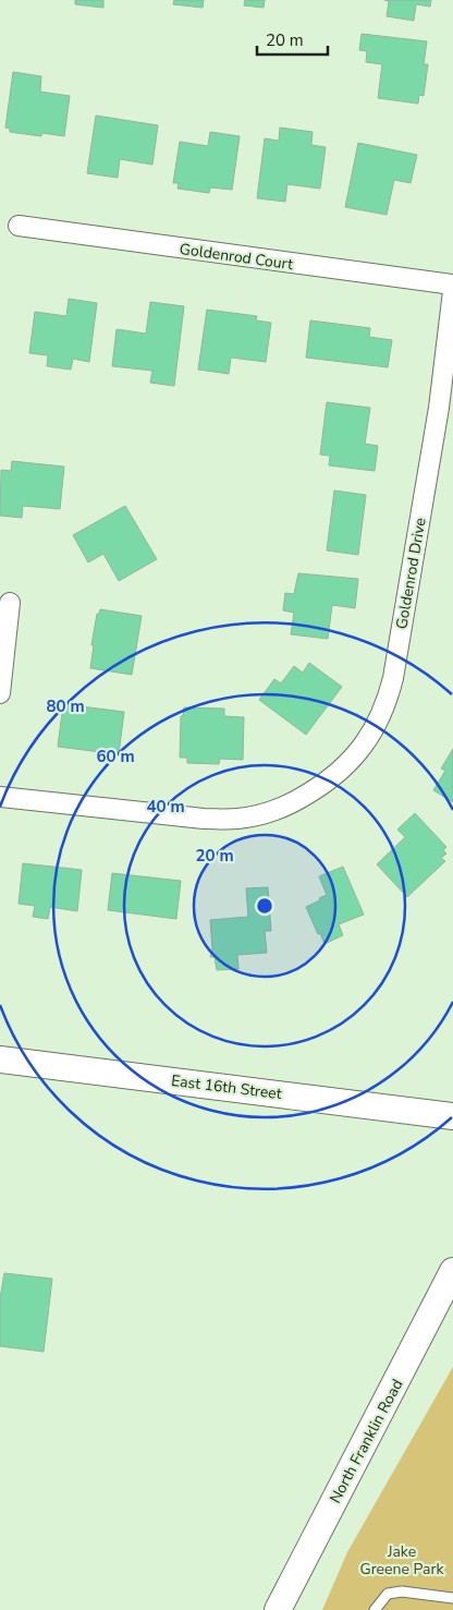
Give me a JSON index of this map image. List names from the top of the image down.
{
  "streets": {
    "street": [
      "Goldenrod Court",
      "Goldenrod Drive",
      "East 16th Street",
      "North Franklin Road"
    ]
  },
  "parks": ["Jake Greene Park"],
  "scale_bar": "20 m",
  "rings": [
    "80 m",
    "60 m",
    "40 m",
    "20 m"
  ]
}
